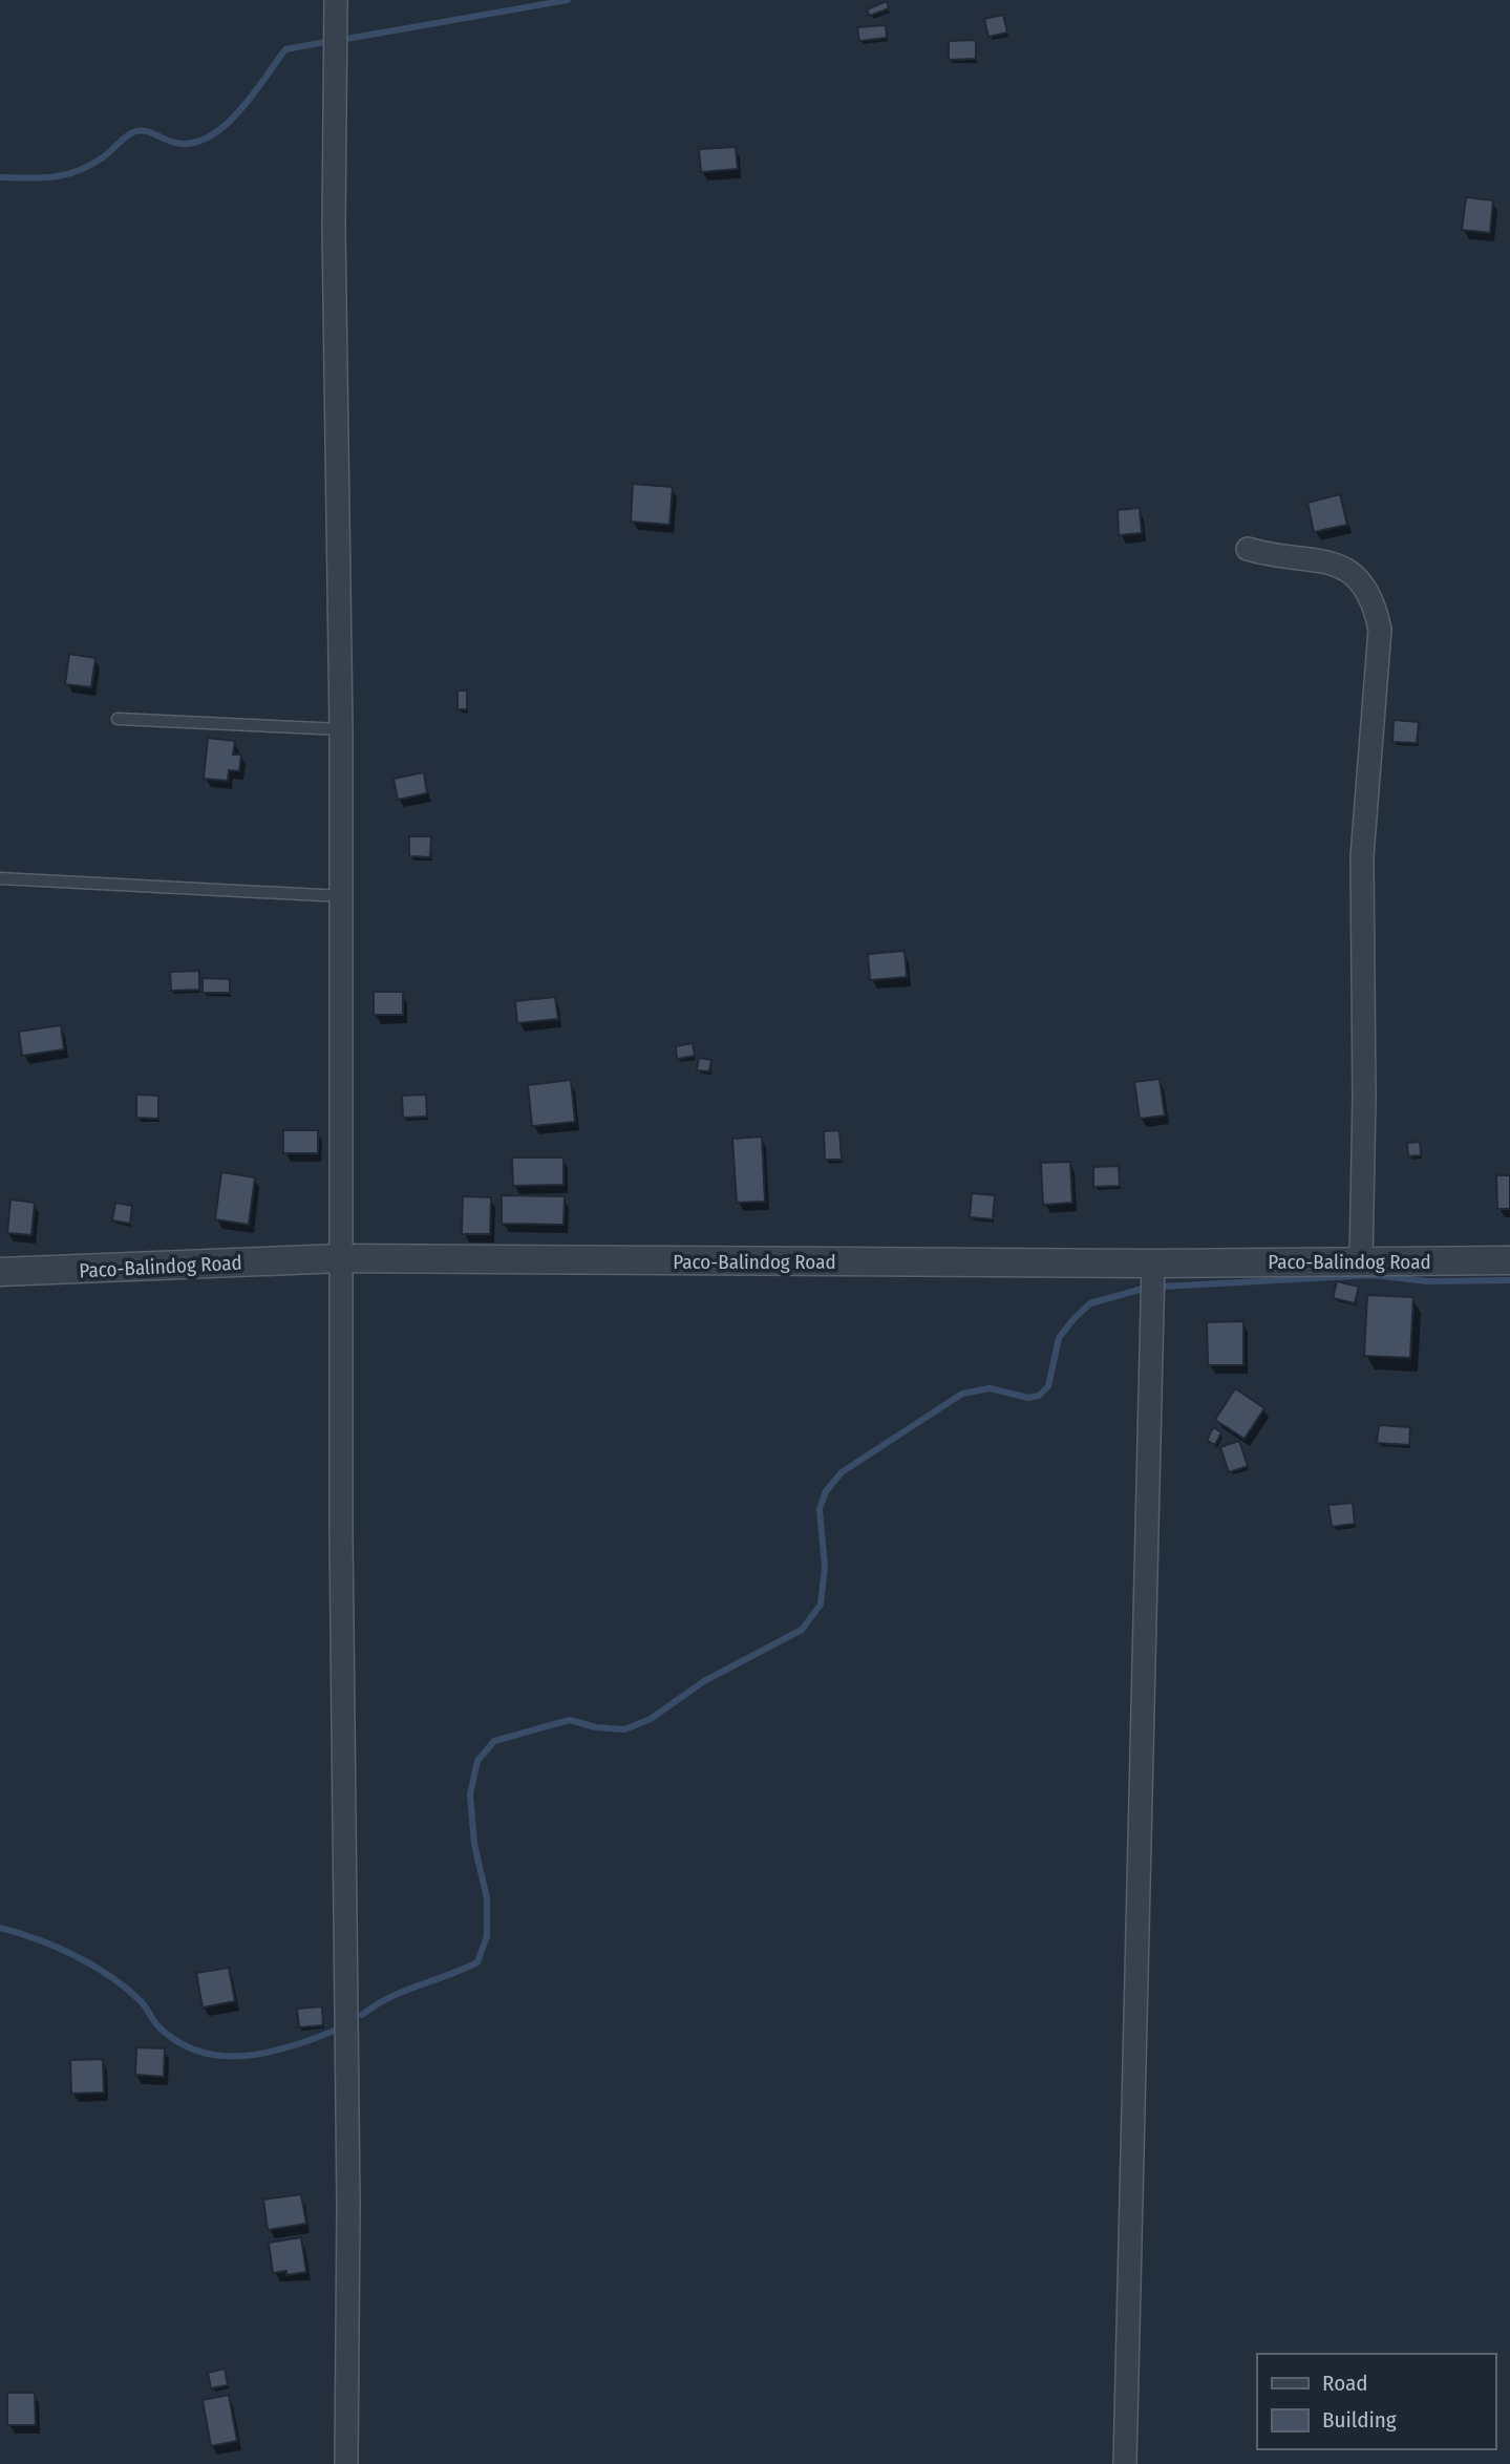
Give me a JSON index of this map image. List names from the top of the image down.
{
  "streets": {
    "street": ["Paco-Balindog Road"]
  },
  "legend": ["Road", "Building"]
}
